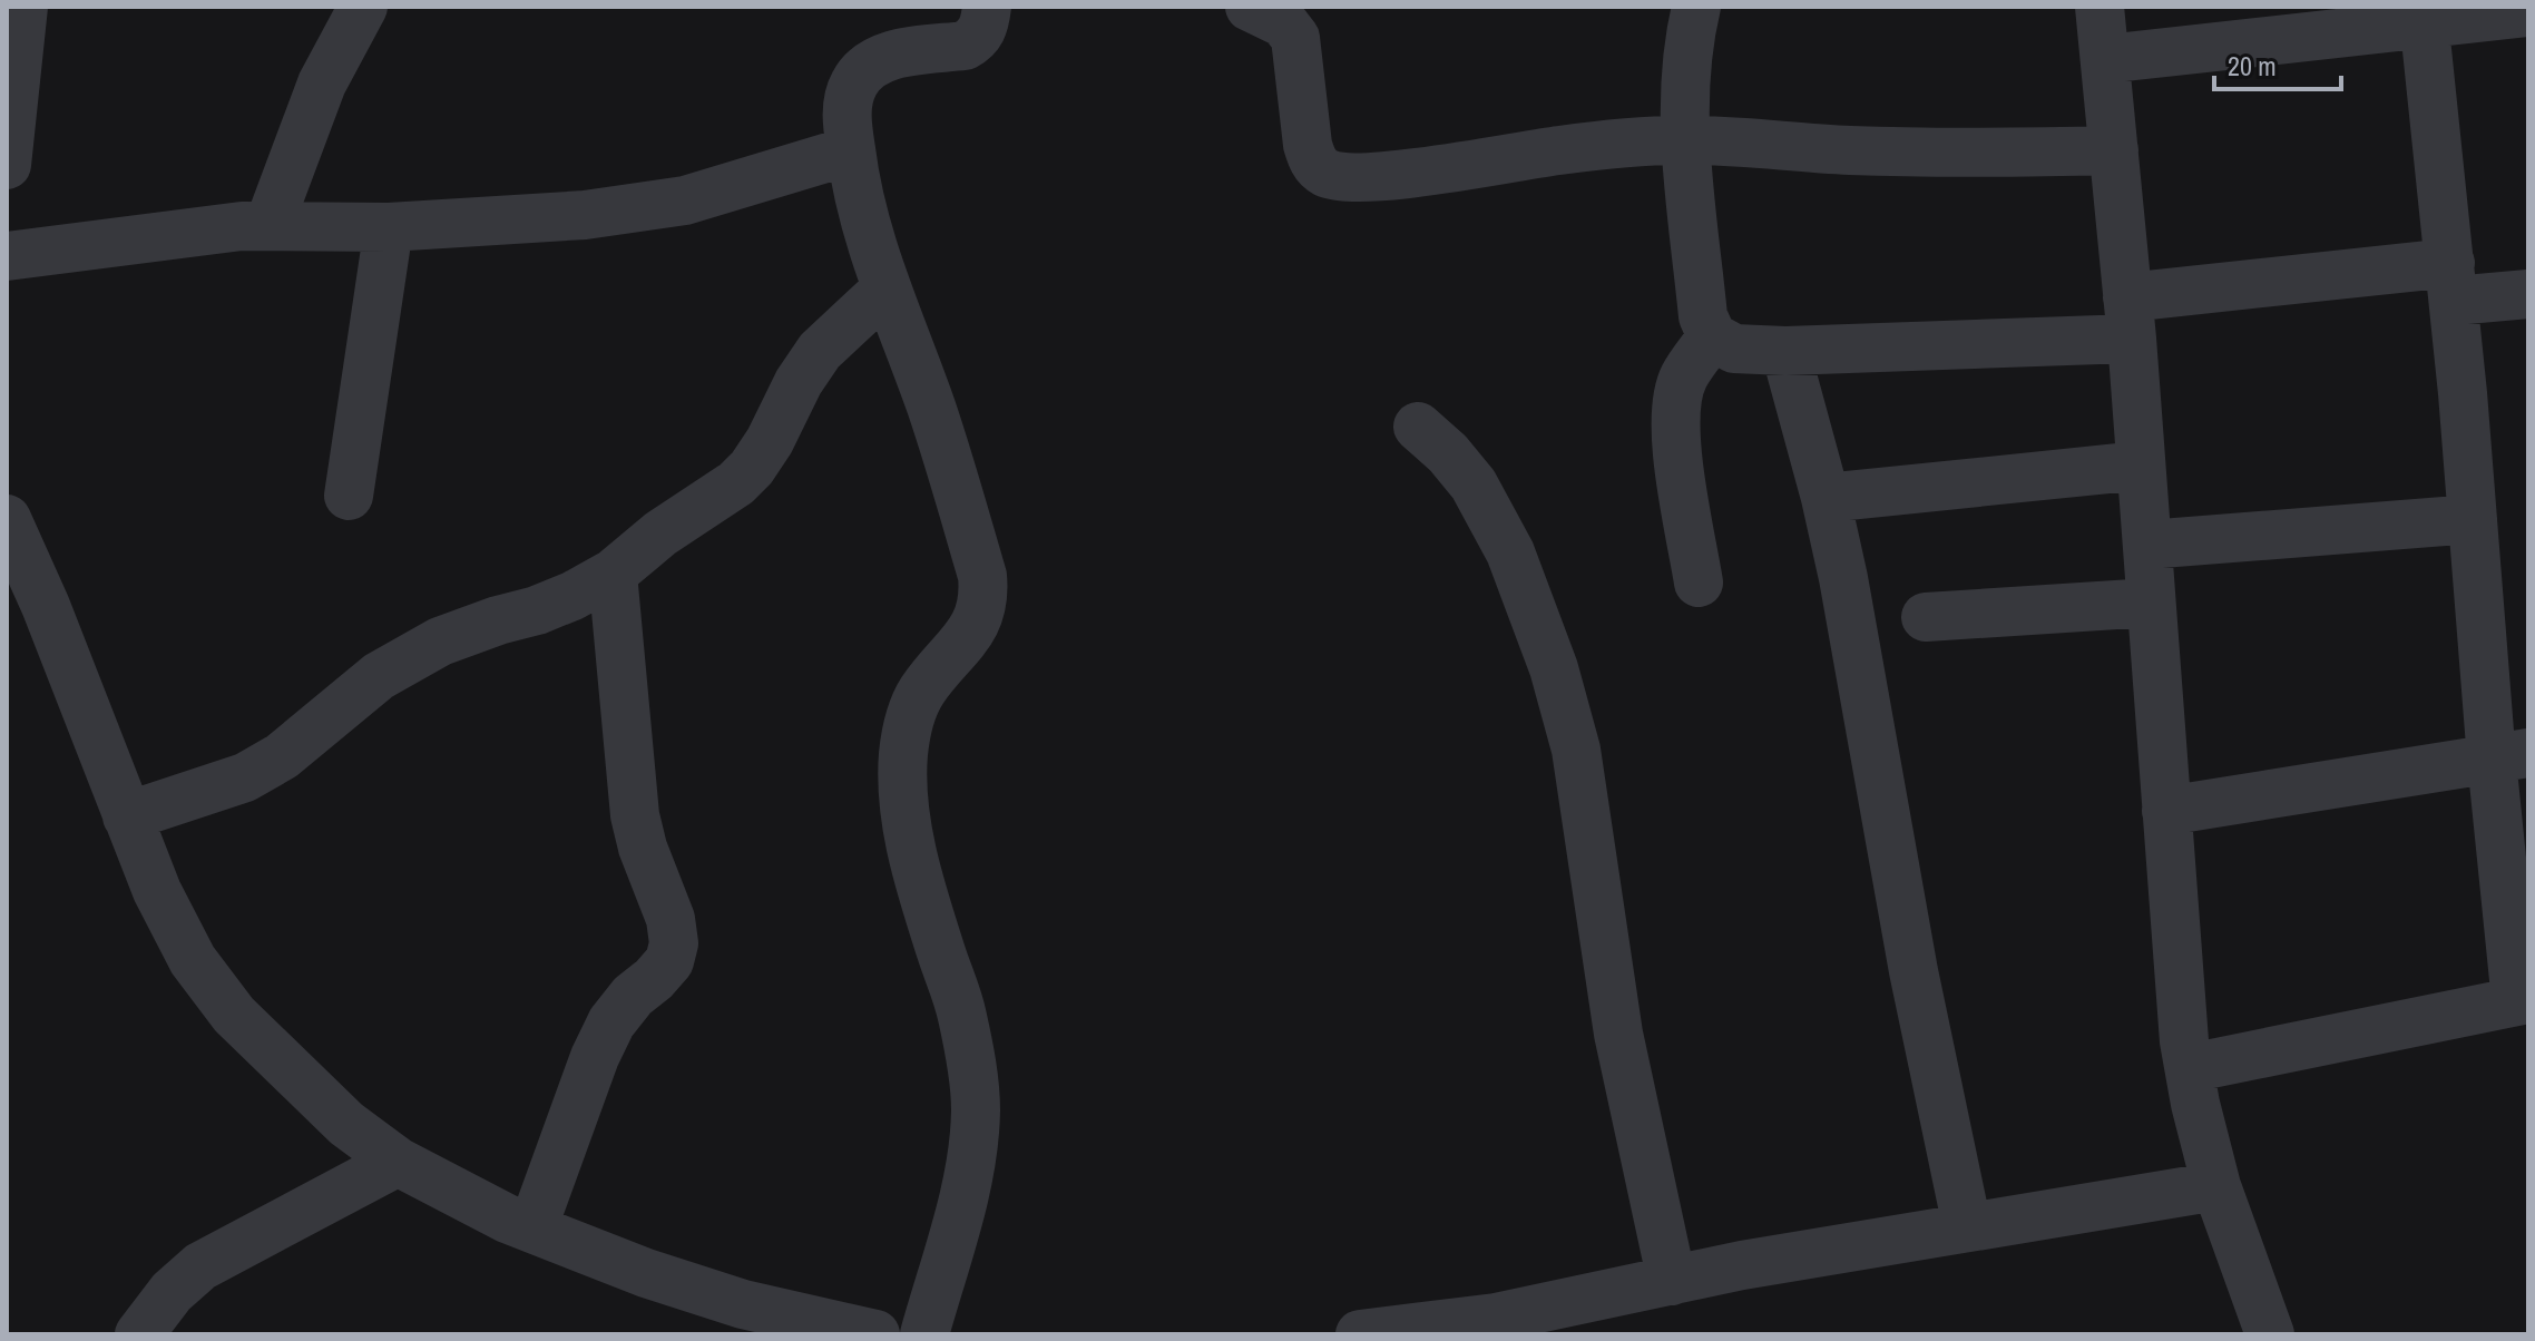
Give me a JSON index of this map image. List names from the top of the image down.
{
  "scale_bar": "20 m"
}
